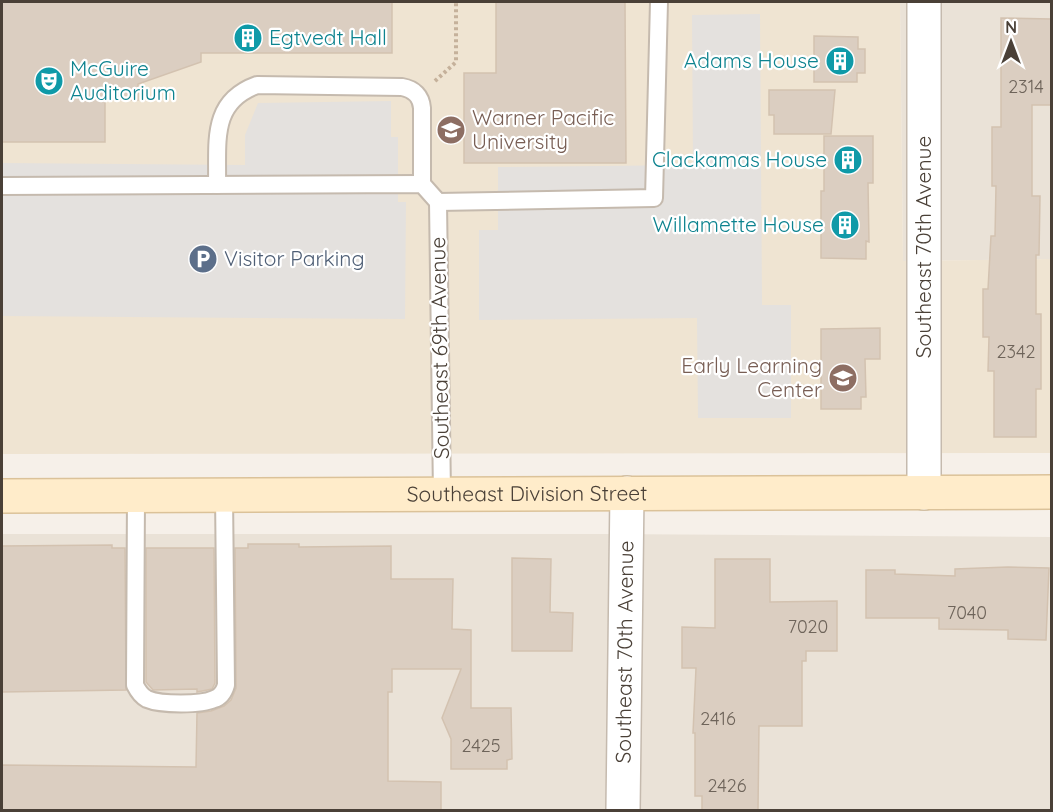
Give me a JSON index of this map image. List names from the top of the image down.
{
  "streets": {
    "main road": ["Southeast Division Street"],
    "street": ["Southeast 70th Avenue"],
    "lane": ["Southeast 69th Avenue"]
  },
  "crossings": [
    ["Southeast 70th Avenue", "Southeast Division Street"],
    ["Southeast 69th Avenue", "Southeast Division Street"]
  ],
  "places": {
    "building": [
      "Egtvedt Hall",
      "Adams House",
      "Clackamas House",
      "Willamette House"
    ],
    "theatre": ["McGuire Auditorium"],
    "school or university": ["Warner Pacific University", "Early Learning Center"],
    "parking": ["Visitor Parking"]
  },
  "house_numbers": [
    "2314",
    "2342",
    "7040",
    "7020",
    "2416",
    "2425",
    "2426"
  ],
  "north": "top"
}
